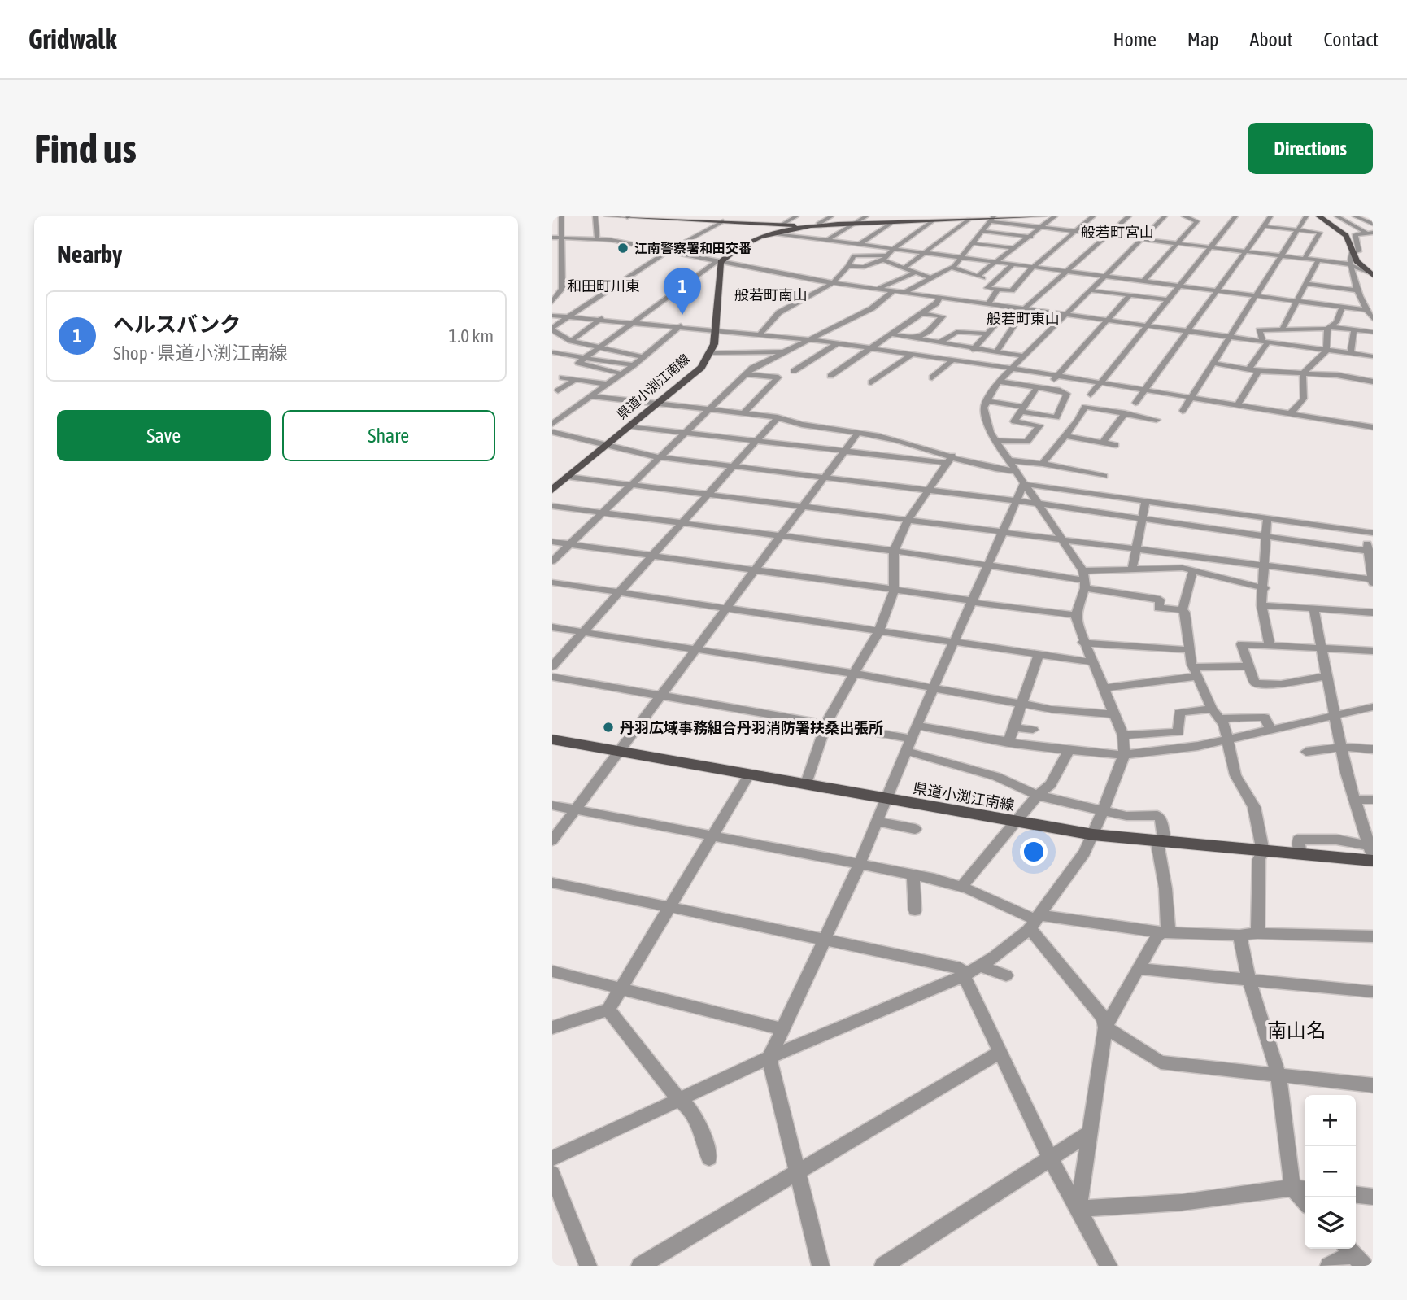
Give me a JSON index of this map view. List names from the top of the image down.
{
  "streets": {
    "main road": ["県道小渕江南線"]
  },
  "districts": [
    "般若町宮山",
    "和田町川東",
    "般若町南山",
    "般若町東山",
    "南山名"
  ],
  "places": ["江南警察署和田交番", "丹羽広域事務組合丹羽消防署扶桑出張所"],
  "page": {
    "header": "Gridwalk",
    "nav": [
      "Home",
      "Map",
      "About",
      "Contact"
    ],
    "buttons": [
      "Directions",
      ["Save", "Share"]
    ],
    "title": "Find us",
    "heading": "Nearby",
    "pins": "1",
    "list": [
      {
        "mark": "1",
        "name": "ヘルスバンク",
        "note": "Shop · 県道小渕江南線",
        "value": "1.0 km"
      }
    ],
    "map_buttons": ["+", "−"]
  }
}
